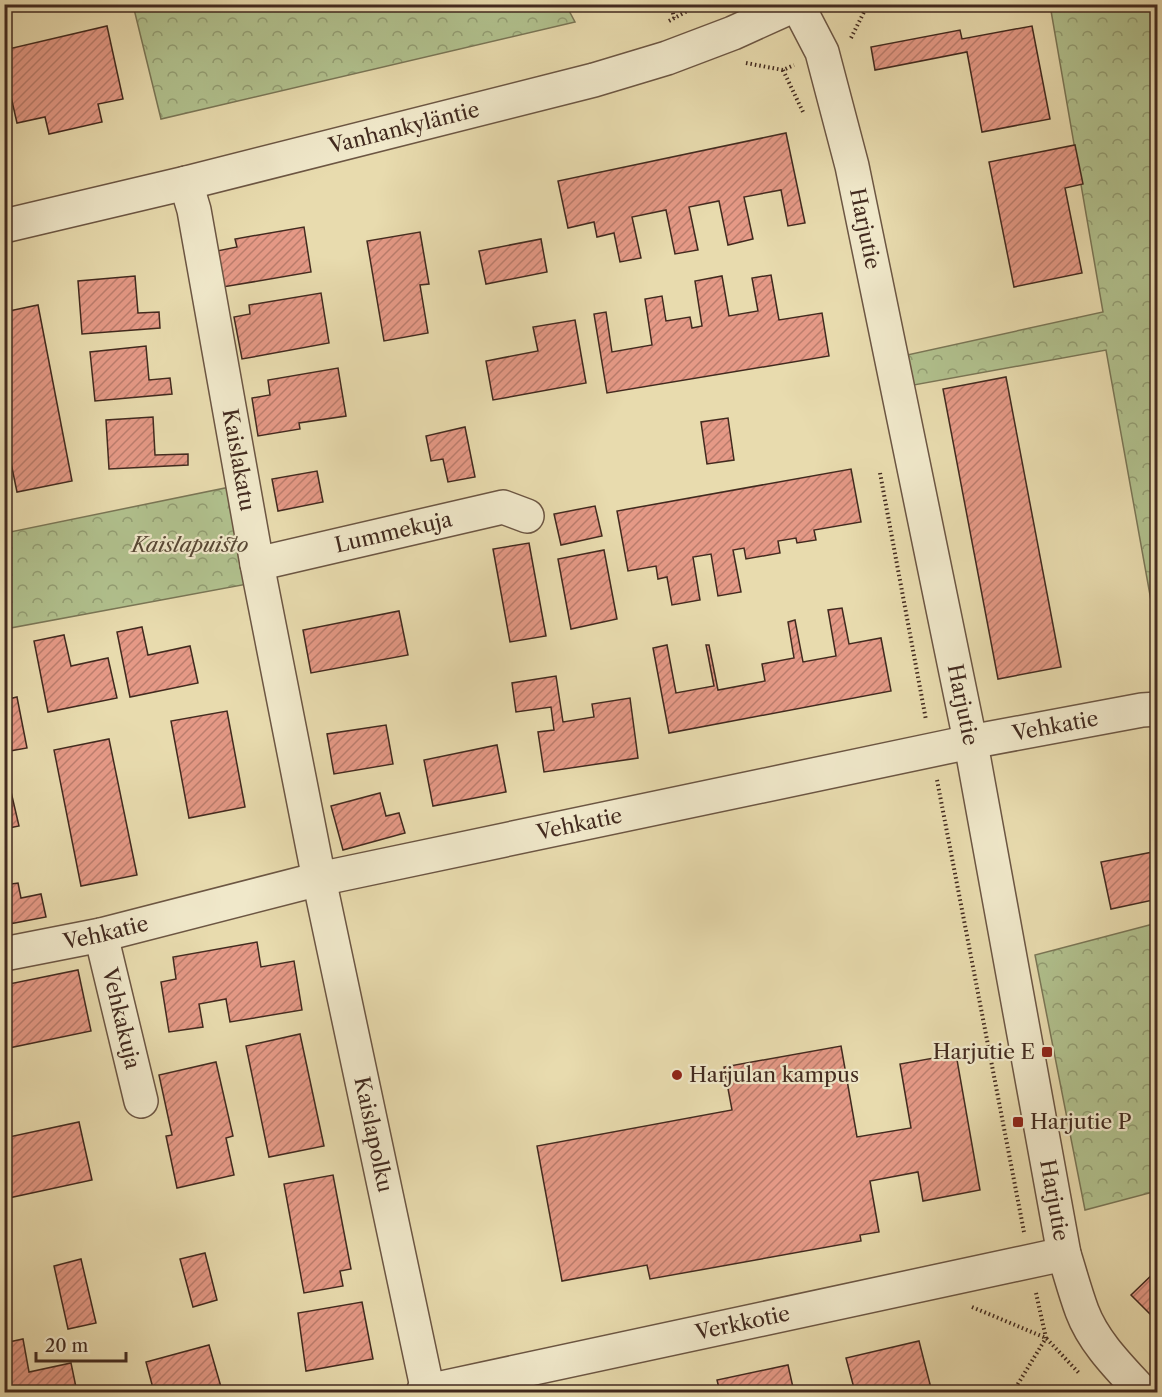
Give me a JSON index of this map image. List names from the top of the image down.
{
  "streets": {
    "street": [
      "Vanhankyläntie",
      "Harjutie",
      "Kaislakatu",
      "Lummekuja",
      "Vehkatie",
      "Vehkakuja",
      "Kaislapolku",
      "Verkkotie"
    ]
  },
  "crossings": [
    ["Vanhankyläntie", "Harjutie"],
    ["Vanhankyläntie", "Kaislakatu"],
    ["Harjutie", "Vehkatie"],
    ["Harjutie", "Verkkotie"],
    ["Kaislakatu", "Lummekuja"],
    ["Kaislakatu", "Vehkatie"],
    ["Kaislakatu", "Kaislapolku"],
    ["Vehkatie", "Vehkakuja"],
    ["Vehkatie", "Kaislapolku"],
    ["Kaislapolku", "Verkkotie"]
  ],
  "parks": ["Kaislapuisto"],
  "places": {
    "transit": ["Harjutie E", "Harjutie P"],
    "other": ["Harjulan kampus"]
  },
  "scale_bar": "20 m"
}
